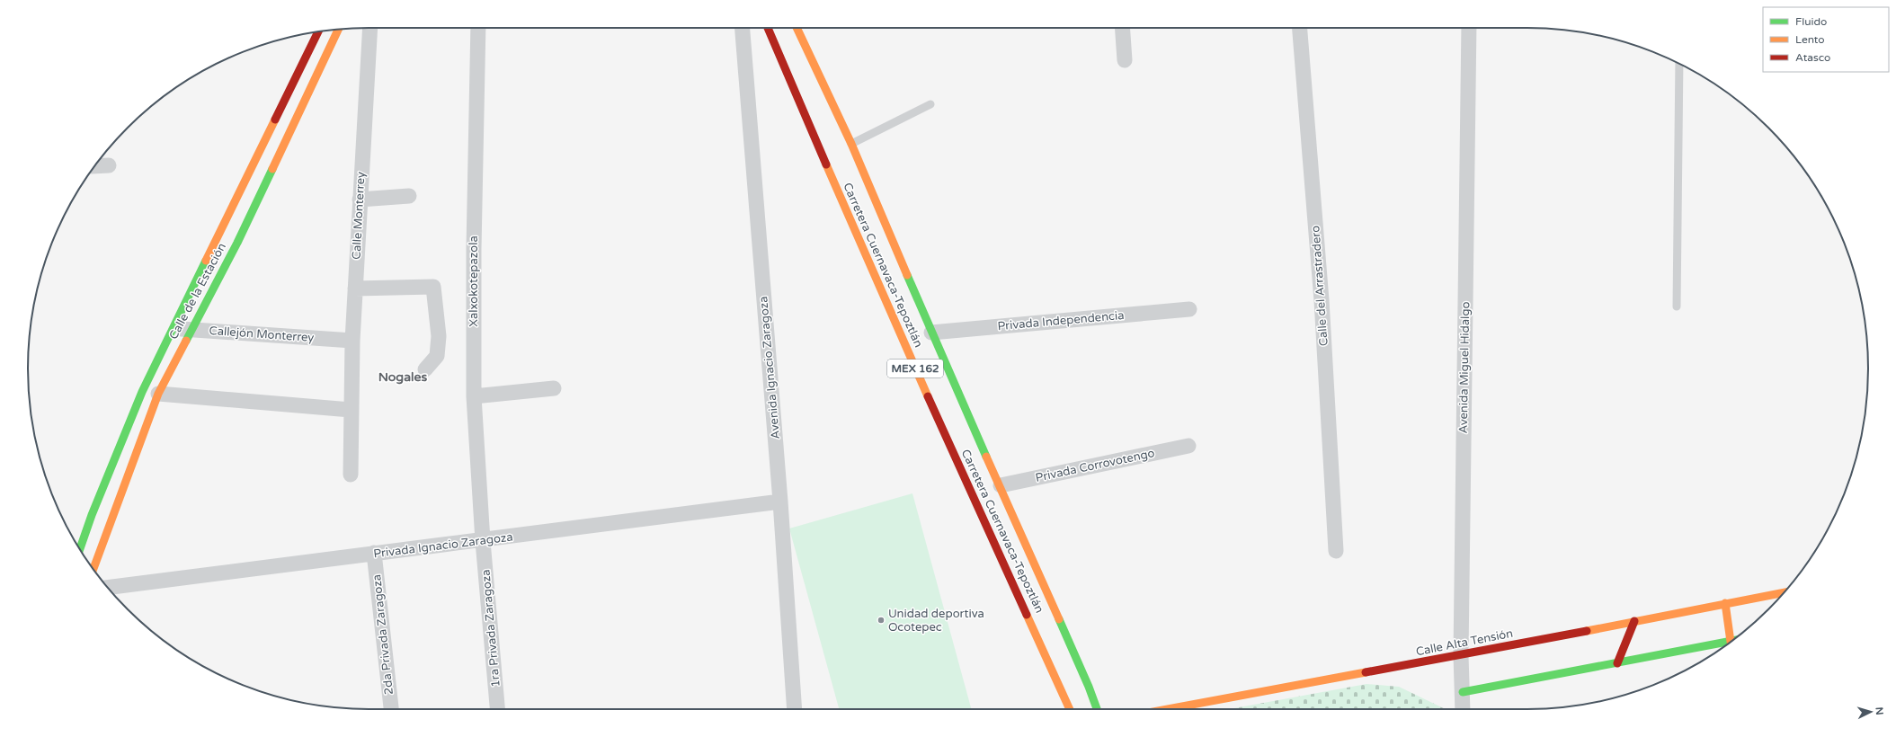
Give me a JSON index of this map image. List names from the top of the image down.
{
  "streets": {
    "street": [
      "Calle Monterrey",
      "Carretera Cuernavaca-Tepoztlán",
      "Xalxokotepazola",
      "Calle del Arrastradero",
      "Calle de la Estación",
      "Privada Independencia",
      "Callejón Monterrey",
      "Avenida Ignacio Zaragoza",
      "Avenida Miguel Hidalgo",
      "MEX 162",
      "Privada Corrovotengo",
      "Privada Ignacio Zaragoza",
      "1ra Privada Zaragoza",
      "2da Privada Zaragoza",
      "Calle Alta Tensión"
    ]
  },
  "crossings": [
    ["Calle Monterrey", "Callejón Monterrey"],
    ["Carretera Cuernavaca-Tepoztlán", "Privada Independencia"],
    ["Carretera Cuernavaca-Tepoztlán", "Privada Corrovotengo"],
    ["Xalxokotepazola", "Privada Ignacio Zaragoza"],
    ["Xalxokotepazola", "1ra Privada Zaragoza"],
    ["Calle de la Estación", "Callejón Monterrey"],
    ["Avenida Ignacio Zaragoza", "Privada Ignacio Zaragoza"],
    ["Avenida Miguel Hidalgo", "Calle Alta Tensión"],
    ["Privada Ignacio Zaragoza", "1ra Privada Zaragoza"],
    ["Privada Ignacio Zaragoza", "2da Privada Zaragoza"]
  ],
  "districts": ["Nogales"],
  "places": ["Unidad deportiva Ocotepec"],
  "legend": ["Fluido", "Lento", "Atasco"],
  "north": "right"
}
